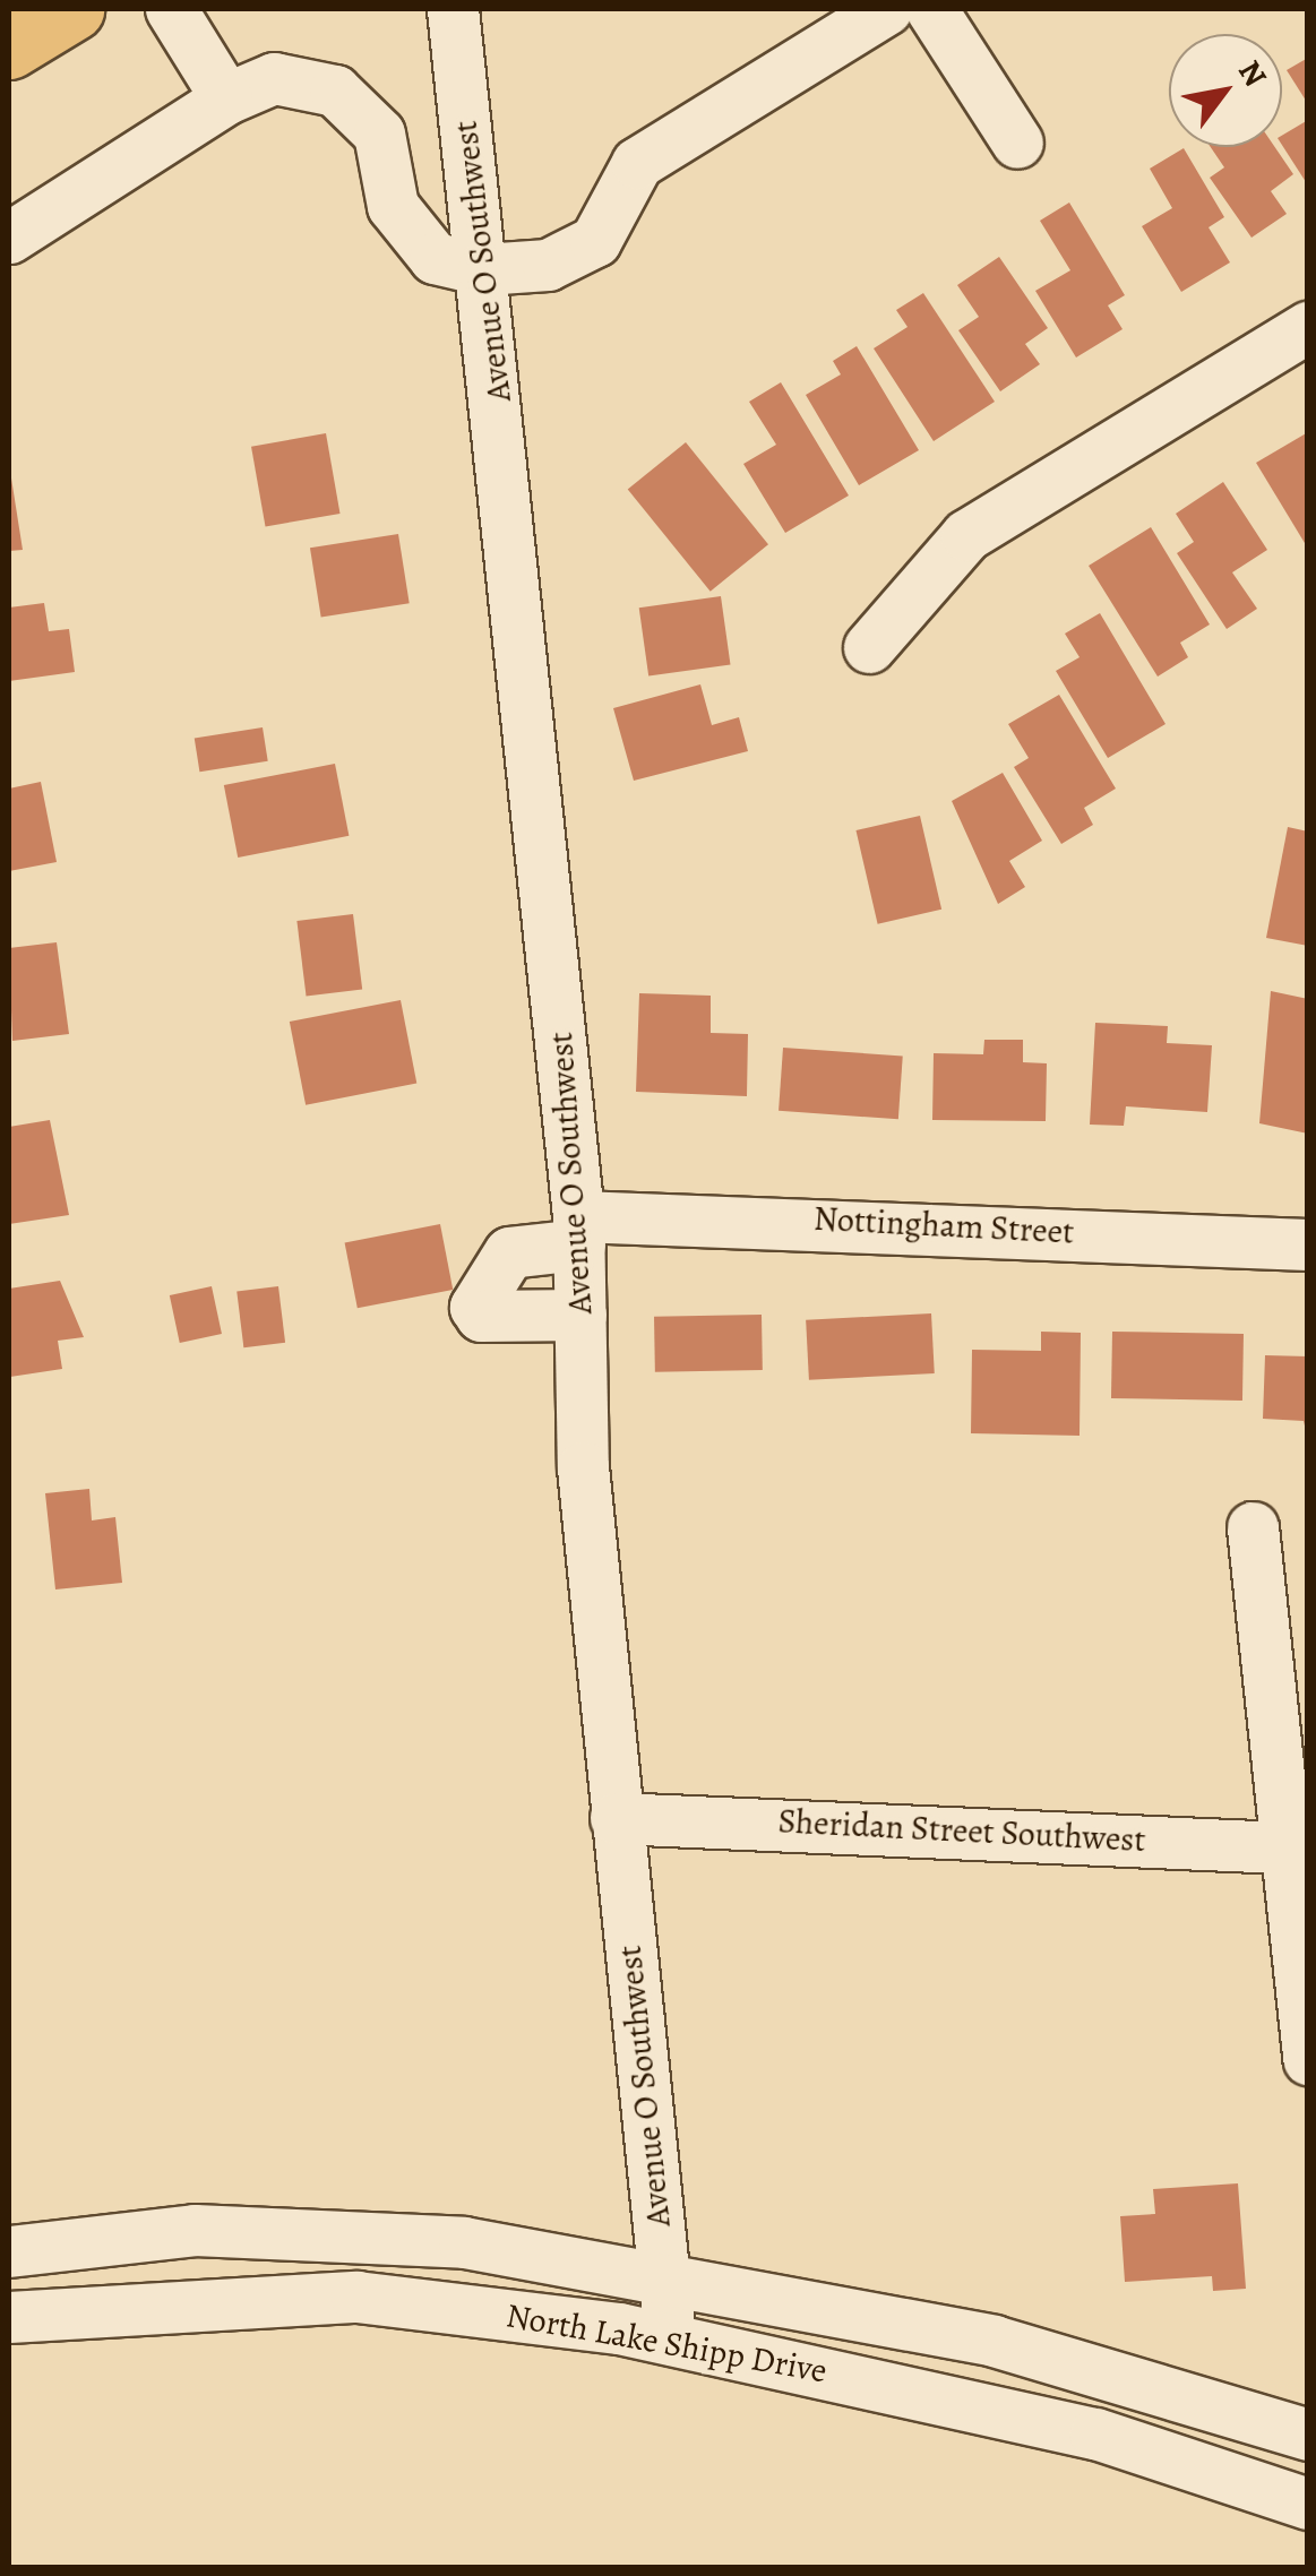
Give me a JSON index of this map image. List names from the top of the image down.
{
  "streets": {
    "street": [
      "Avenue O Southwest",
      "Nottingham Street",
      "Sheridan Street Southwest",
      "North Lake Shipp Drive"
    ]
  },
  "crossings": [
    ["Avenue O Southwest", "Nottingham Street"],
    ["Avenue O Southwest", "Sheridan Street Southwest"],
    ["Avenue O Southwest", "North Lake Shipp Drive"]
  ],
  "north": "top right"
}
